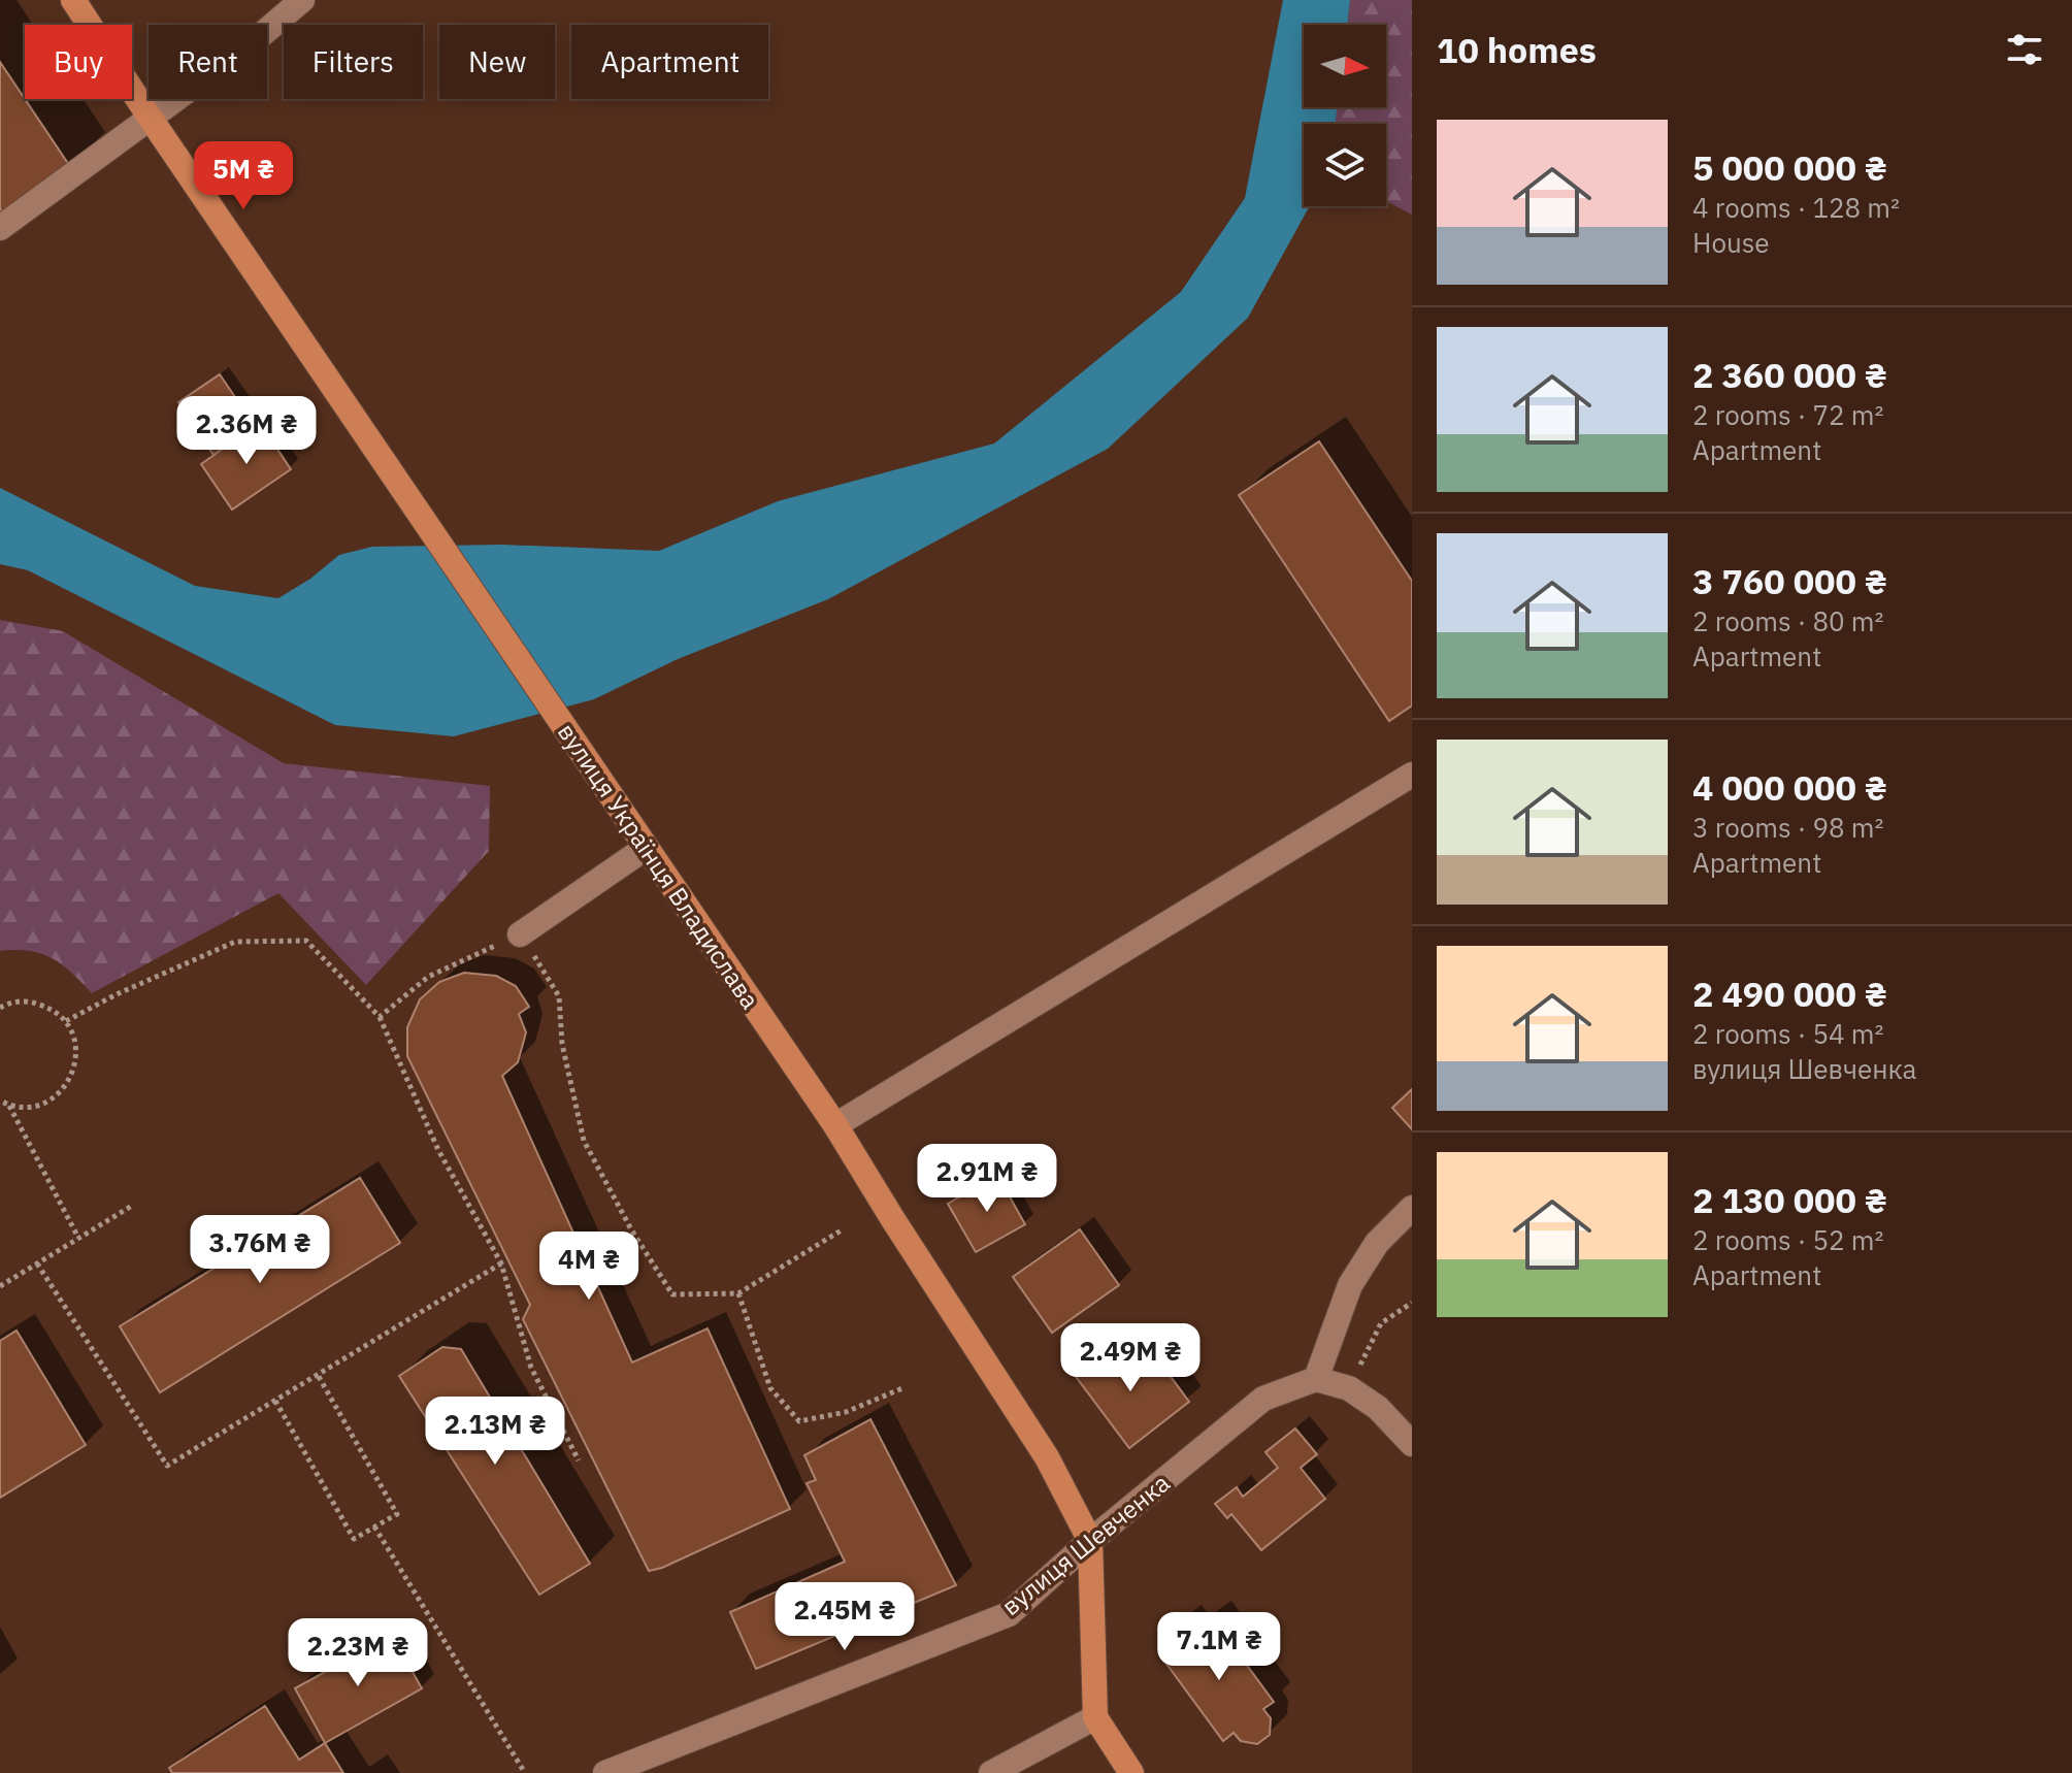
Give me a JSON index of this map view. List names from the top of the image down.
{
  "streets": {
    "main road": ["вулиця Українця Владислава"],
    "street": ["вулиця Шевченка"]
  },
  "crossings": [
    ["вулиця Українця Владислава", "вулиця Шевченка"]
  ],
  "north": "right",
  "page": {
    "heading": "10 homes",
    "chip": [
      "Buy",
      "Rent",
      "Filters",
      "New",
      "Apartment"
    ],
    "list": [
      {
        "name": "5 000 000 ₴",
        "note": "4 rooms · 128 m² · House"
      },
      {
        "name": "2 360 000 ₴",
        "note": "2 rooms · 72 m² · Apartment"
      },
      {
        "name": "3 760 000 ₴",
        "note": "2 rooms · 80 m² · Apartment"
      },
      {
        "name": "4 000 000 ₴",
        "note": "3 rooms · 98 m² · Apartment"
      },
      {
        "name": "2 490 000 ₴",
        "note": "2 rooms · 54 m² · вулиця Шевченка"
      },
      {
        "name": "2 130 000 ₴",
        "note": "2 rooms · 52 m² · Apartment"
      }
    ],
    "price": [
      "5M ₴",
      "2.36M ₴",
      "2.91M ₴",
      "3.76M ₴",
      "4M ₴",
      "2.49M ₴",
      "2.13M ₴",
      "2.45M ₴",
      "7.1M ₴",
      "2.23M ₴"
    ]
  }
}
